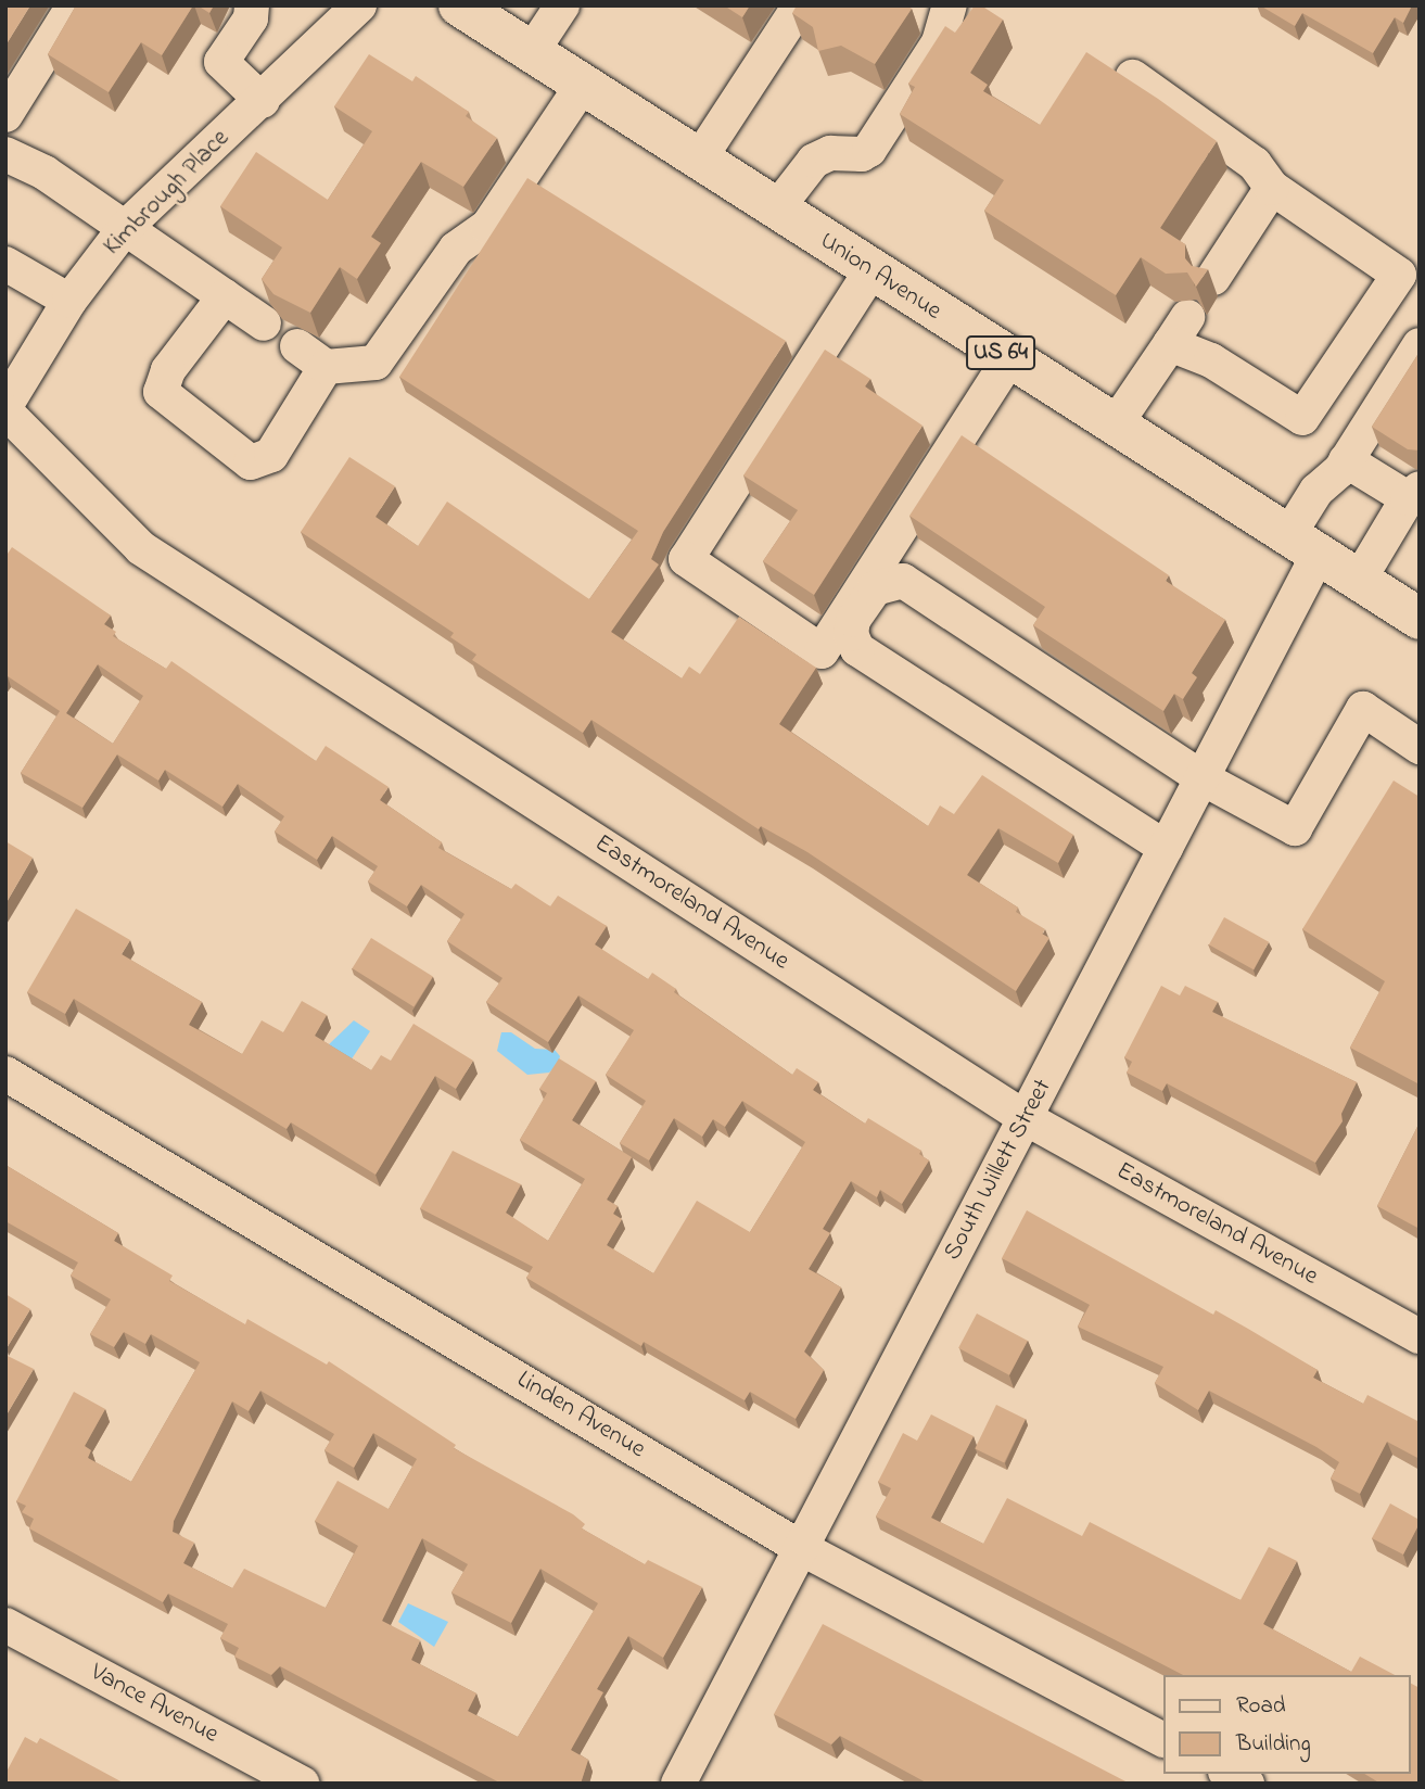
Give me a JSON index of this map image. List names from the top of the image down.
{
  "streets": {
    "main road": ["Union Avenue", "US 64"],
    "street": [
      "Kimbrough Place",
      "Eastmoreland Avenue",
      "South Willett Street",
      "Linden Avenue",
      "Vance Avenue"
    ]
  },
  "crossings": [
    ["Union Avenue", "South Willett Street"],
    ["Eastmoreland Avenue", "South Willett Street"],
    ["South Willett Street", "Linden Avenue"]
  ],
  "legend": ["Road", "Building"]
}
